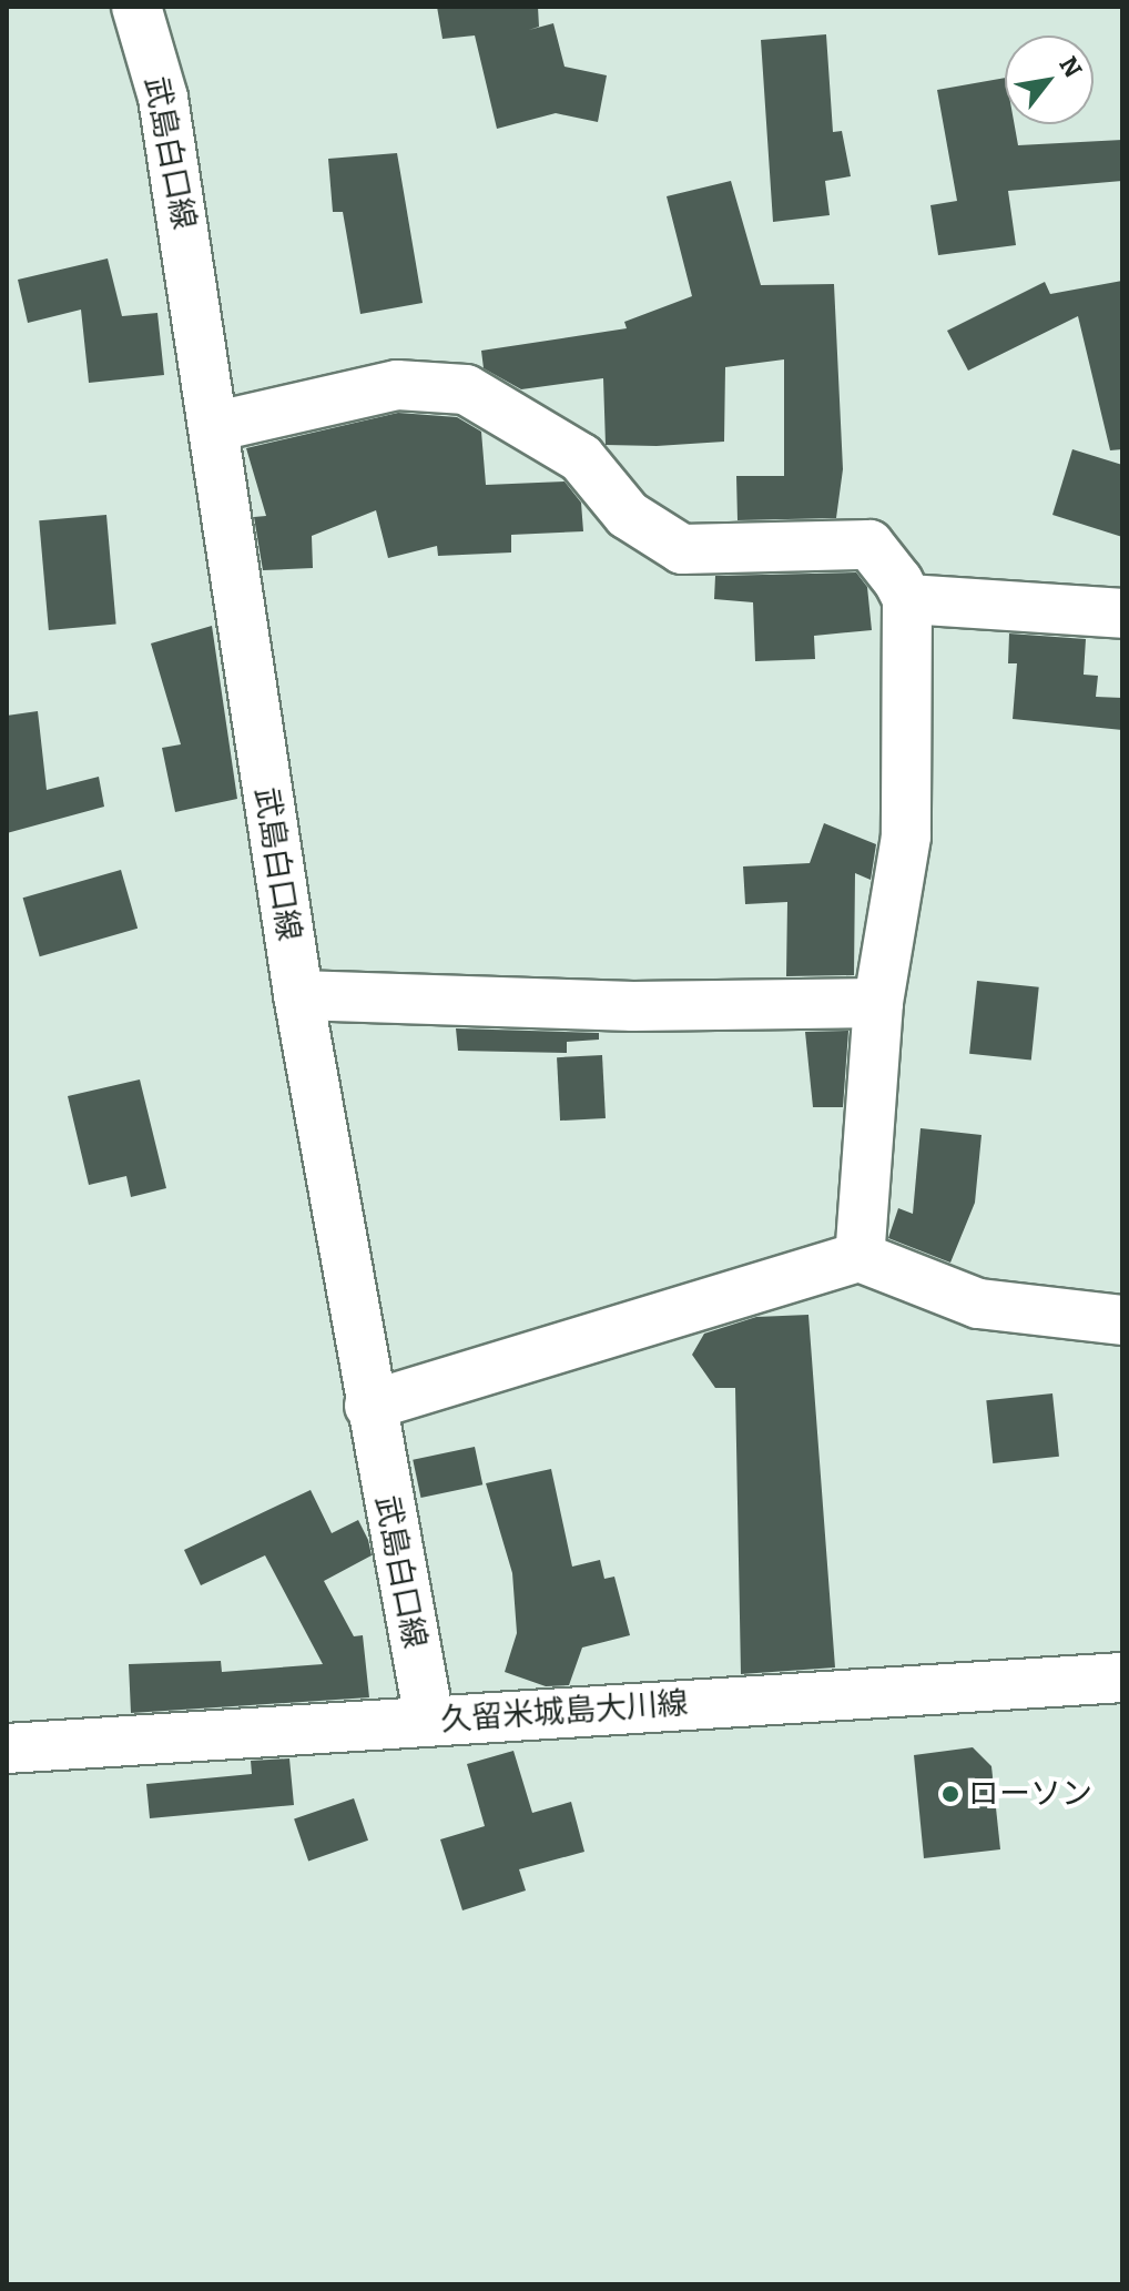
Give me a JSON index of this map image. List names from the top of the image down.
{
  "streets": {
    "main road": ["武島白口線", "久留米城島大川線"]
  },
  "crossings": [
    ["武島白口線", "久留米城島大川線"]
  ],
  "places": ["ローソン"],
  "north": "top right"
}
